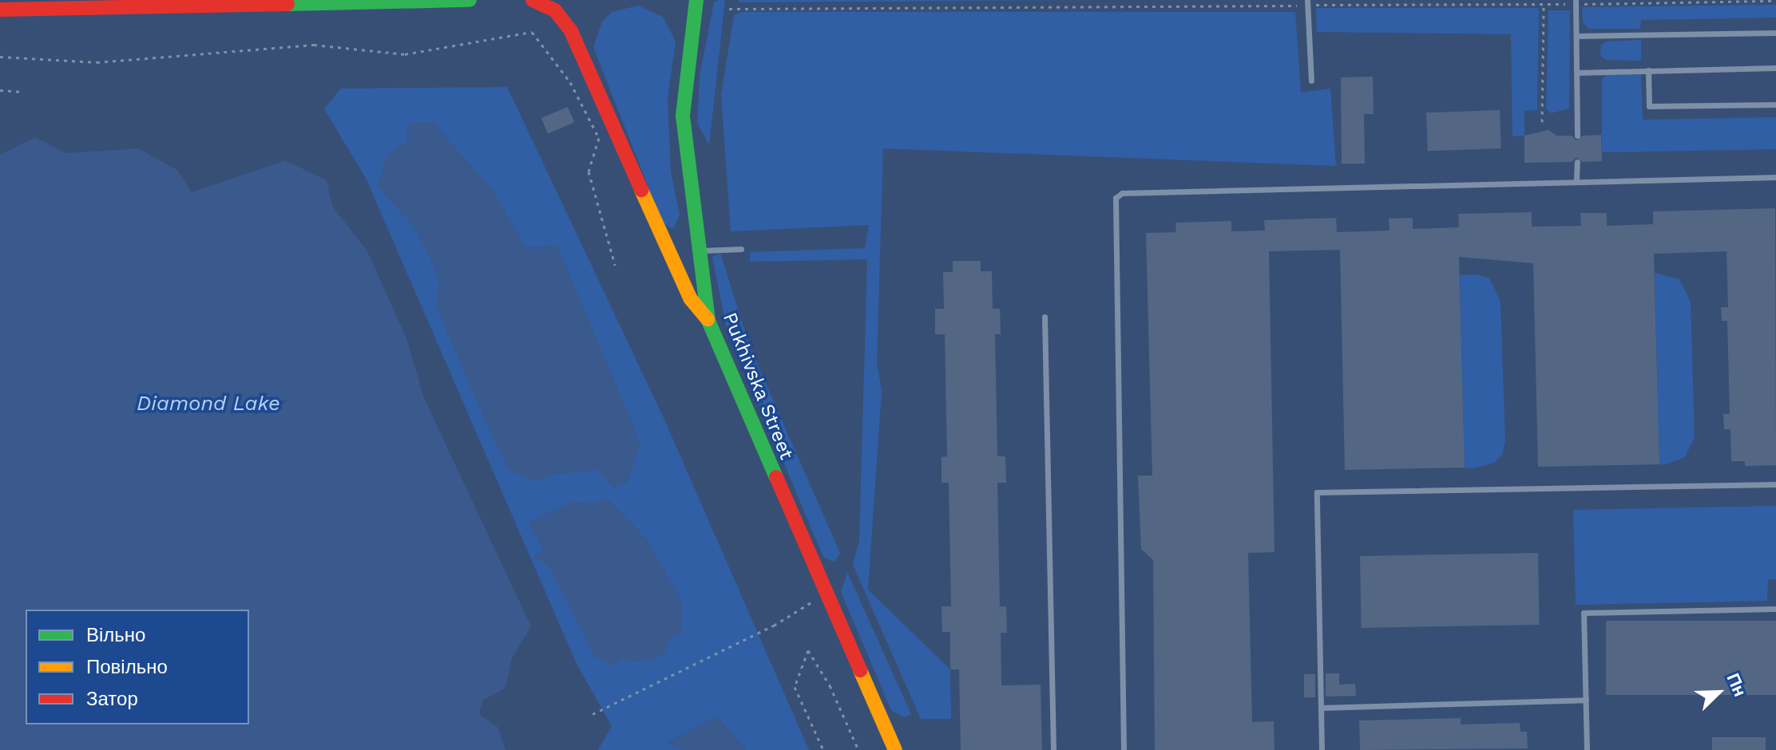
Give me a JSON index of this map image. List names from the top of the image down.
{
  "streets": {
    "street": ["Pukhivska Street"]
  },
  "water": ["Diamond Lake"],
  "legend": ["Вільно", "Повільно", "Затор"],
  "north": "top right"
}
